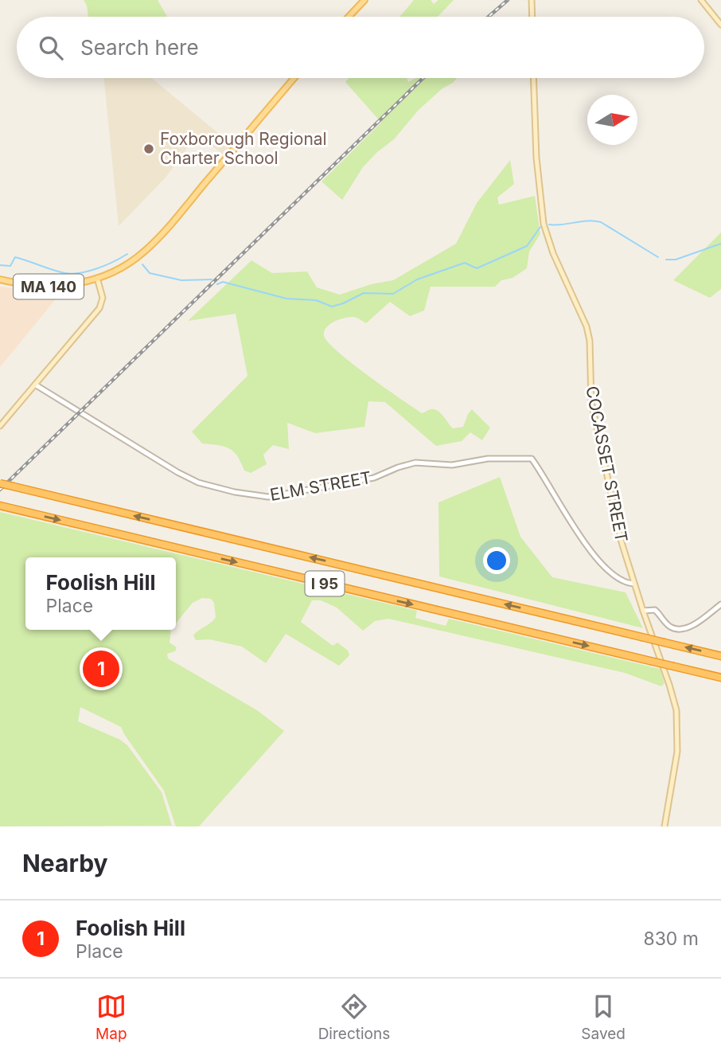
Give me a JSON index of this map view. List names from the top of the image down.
{
  "streets": {
    "highway": ["I 95"],
    "main road": ["MA 140", "COCASSET STREET"],
    "street": ["ELM STREET"]
  },
  "crossings": [
    ["COCASSET STREET", "ELM STREET"]
  ],
  "places": ["Foxborough Regional Charter School"],
  "north": "right",
  "page": {
    "search": "Search here",
    "popup": ["Foolish Hill", "Place"],
    "pins": "1",
    "heading": "Nearby",
    "list": [
      {
        "mark": "1",
        "name": "Foolish Hill",
        "note": "Place",
        "value": "830 m"
      }
    ],
    "nav": ["Map", "Directions", "Saved"]
  }
}
